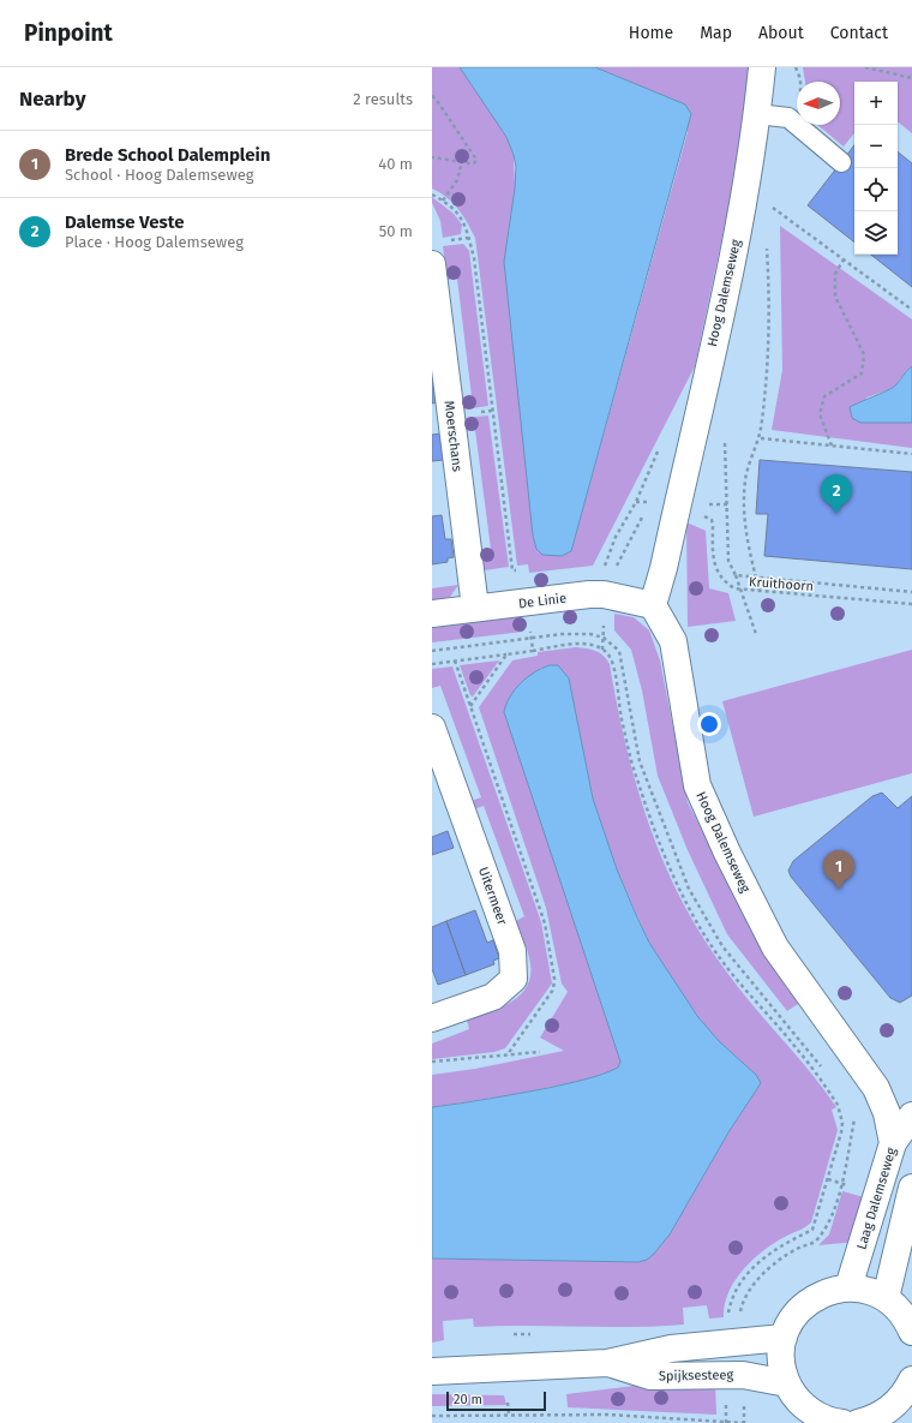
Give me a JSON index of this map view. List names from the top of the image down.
{
  "streets": {
    "street": [
      "Hoog Dalemseweg",
      "Moerschans",
      "De Linie",
      "Uitermeer",
      "Laag Dalemseweg",
      "Spijksesteeg"
    ],
    "path": ["Kruithoorn"]
  },
  "crossings": [
    ["Hoog Dalemseweg", "Kruithoorn"],
    ["Hoog Dalemseweg", "De Linie"],
    ["Hoog Dalemseweg", "Laag Dalemseweg"],
    ["Moerschans", "De Linie"]
  ],
  "scale_bar": "20 m",
  "north": "left",
  "page": {
    "header": "Pinpoint",
    "nav": [
      "Home",
      "Map",
      "About",
      "Contact"
    ],
    "heading": ["Nearby", "2 results"],
    "map_buttons": ["+", "−"],
    "list": [
      {
        "mark": "1",
        "name": "Brede School Dalemplein",
        "note": "School · Hoog Dalemseweg",
        "value": "40 m"
      },
      {
        "mark": "2",
        "name": "Dalemse Veste",
        "note": "Place · Hoog Dalemseweg",
        "value": "50 m"
      }
    ],
    "pins": ["2", "1"],
    "scale": "20 m"
  }
}
